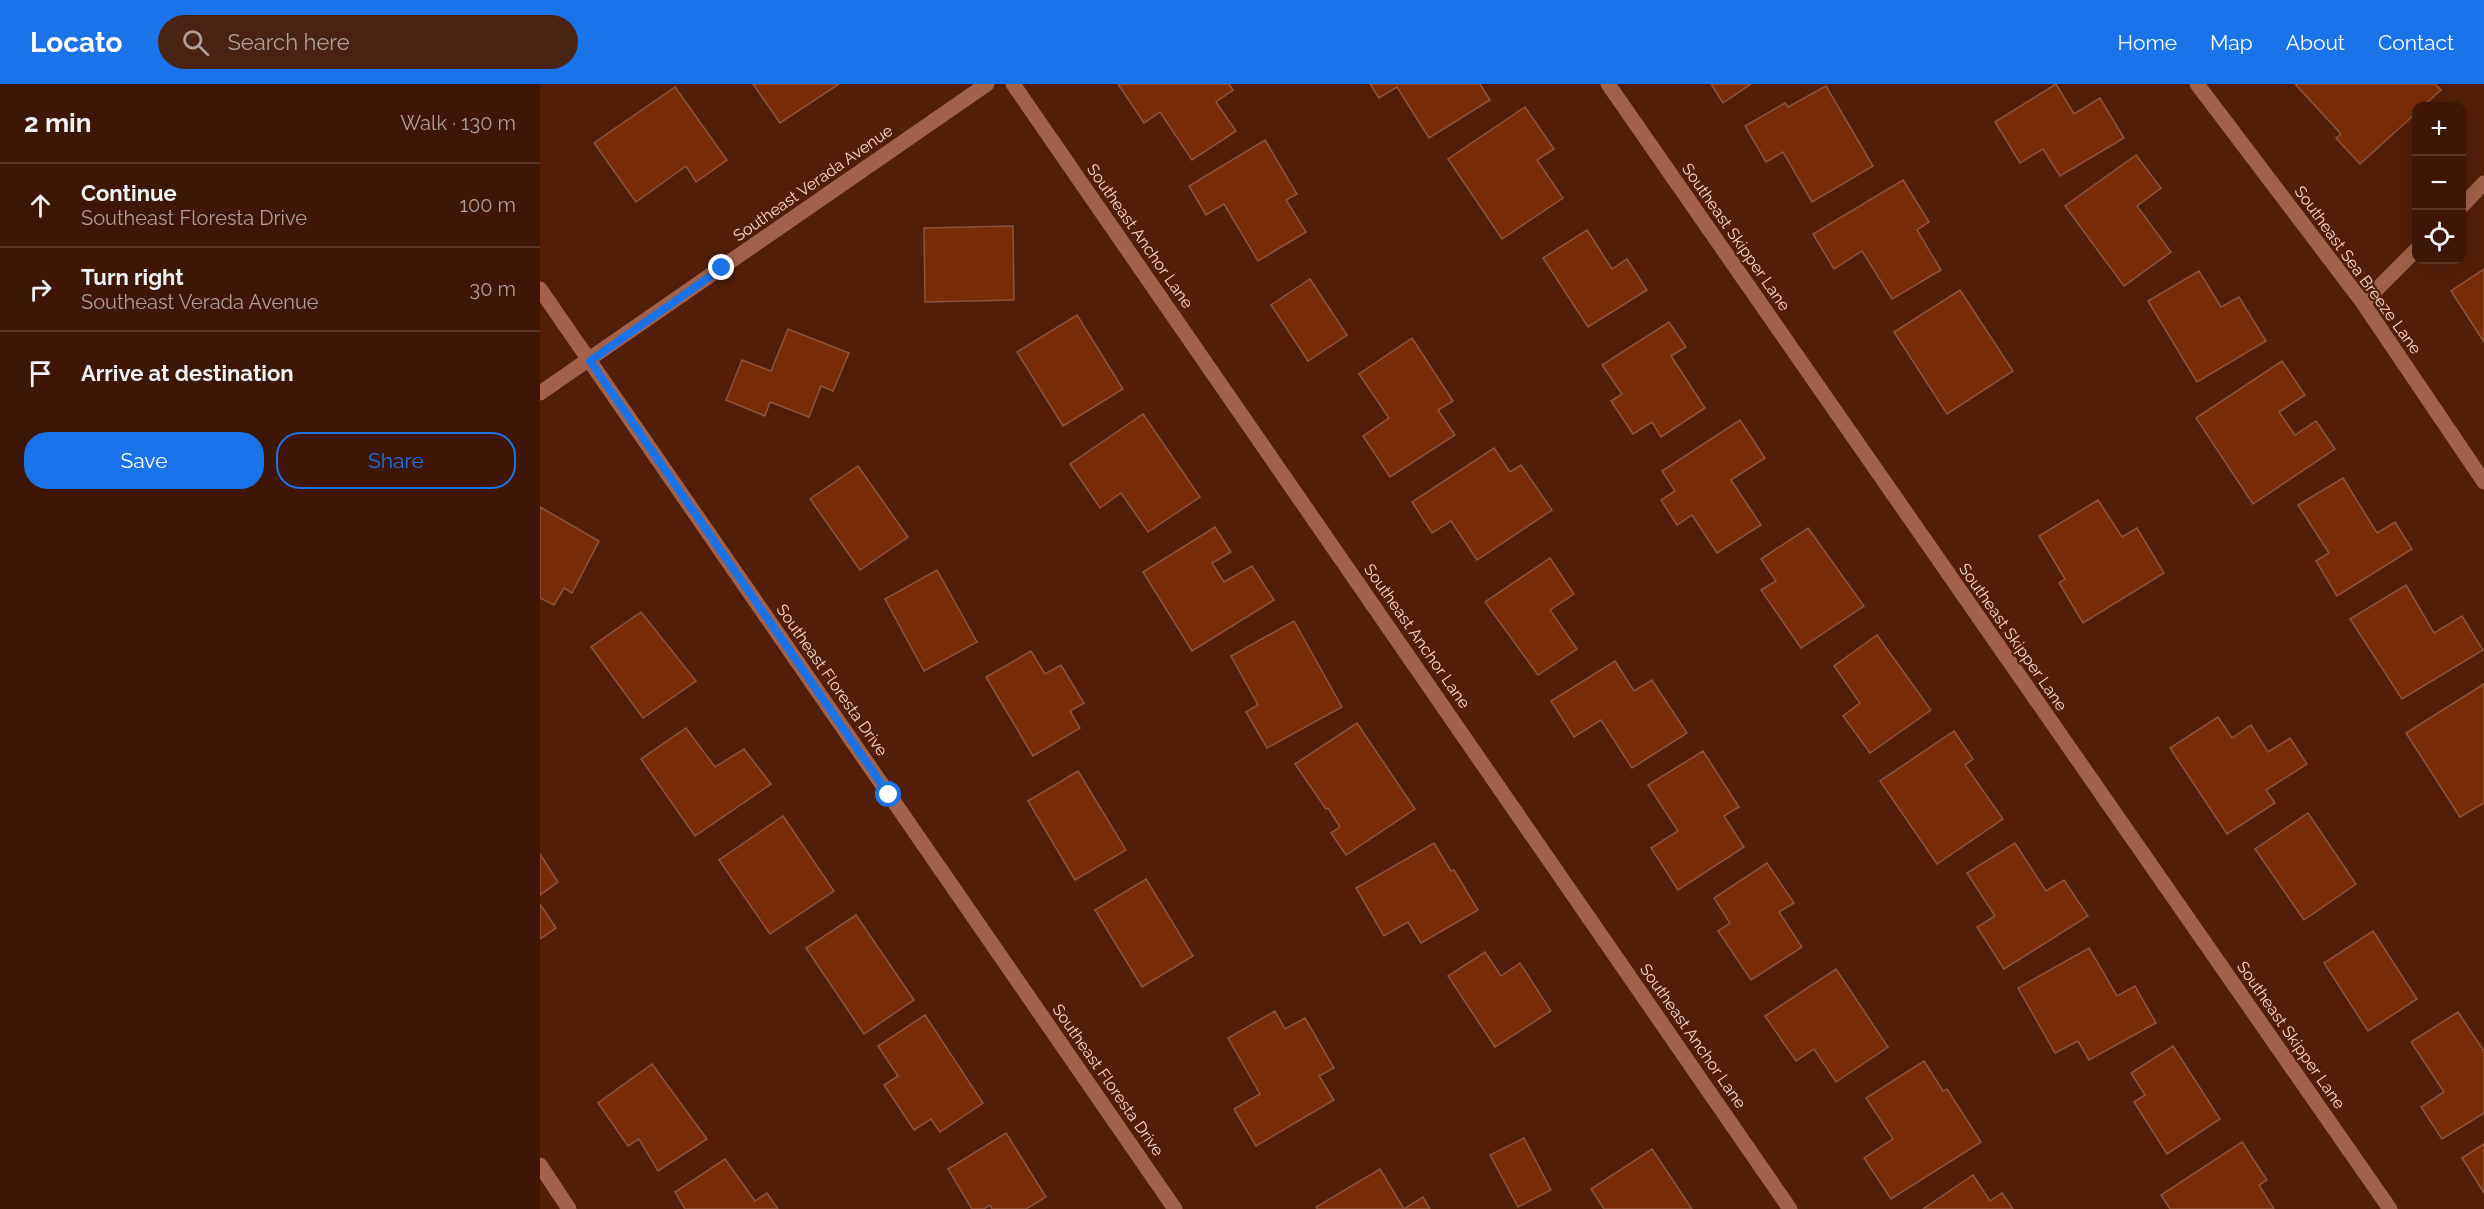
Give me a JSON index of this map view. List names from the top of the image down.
{
  "streets": {
    "street": [
      "Southeast Verada Avenue",
      "Southeast Anchor Lane",
      "Southeast Skipper Lane",
      "Southeast Sea Breeze Lane",
      "Southeast Floresta Drive"
    ]
  },
  "crossings": [
    ["Southeast Verada Avenue", "Southeast Floresta Drive"]
  ],
  "page": {
    "header": "Locato",
    "search": "Search here",
    "nav": [
      "Home",
      "Map",
      "About",
      "Contact"
    ],
    "heading": ["2 min", "Walk · 130 m"],
    "map_buttons": ["+", "−"],
    "list": [
      ["Continue", "Southeast Floresta Drive", "100 m"],
      ["Turn right", "Southeast Verada Avenue", "30 m"],
      "Arrive at destination"
    ],
    "buttons": ["Save", "Share"]
  }
}
